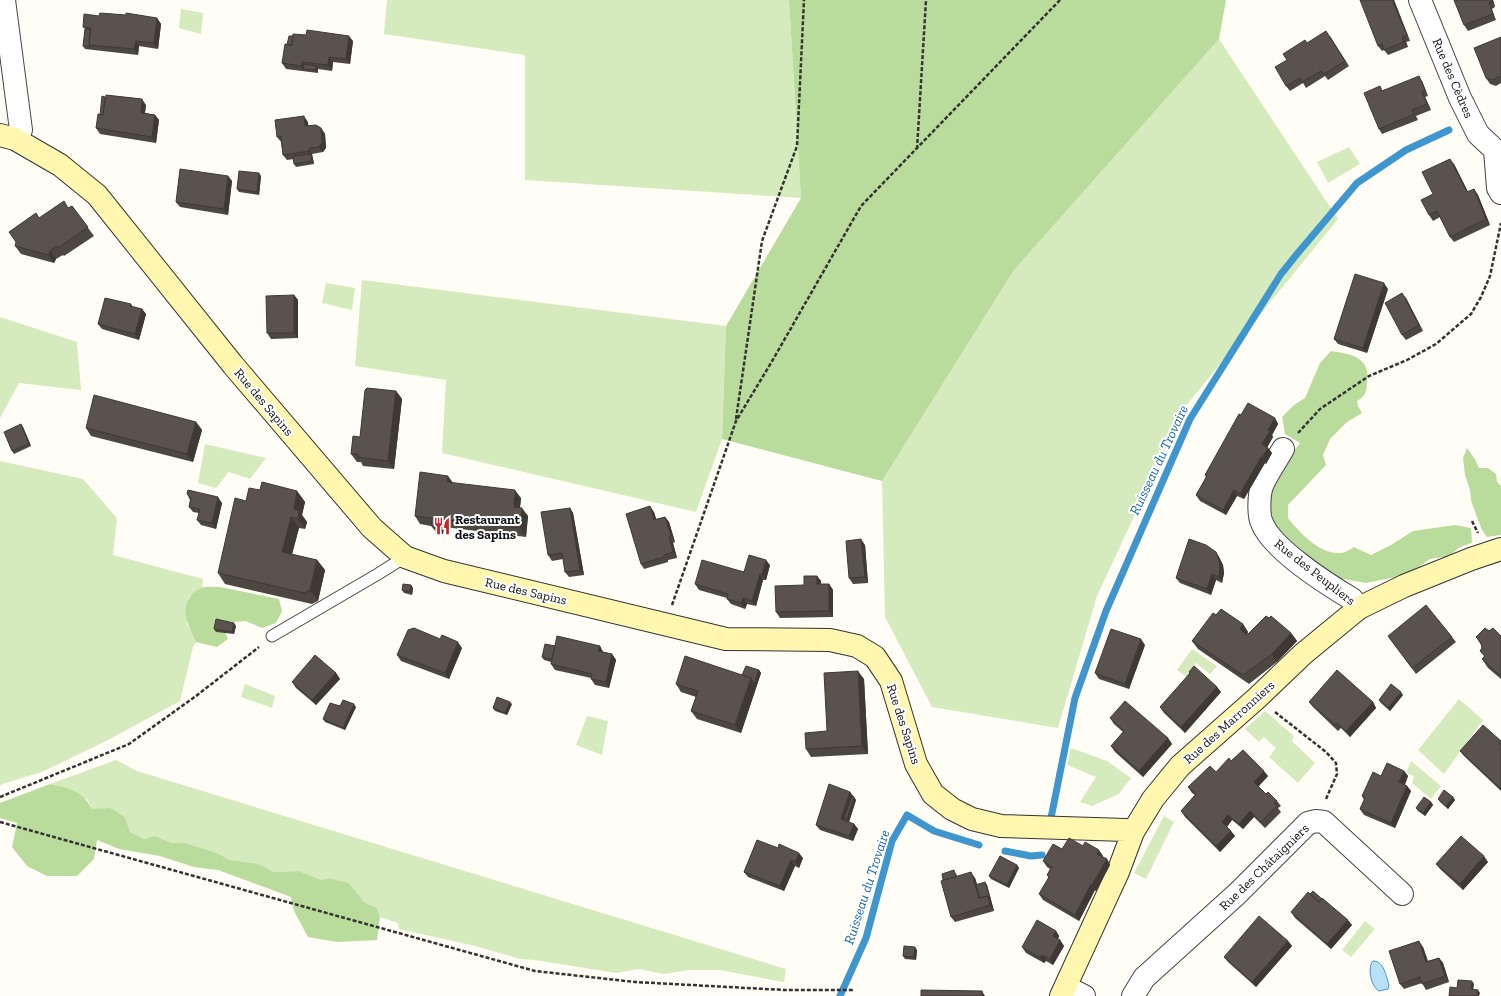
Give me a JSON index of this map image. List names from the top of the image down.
{
  "streets": {
    "street": [
      "Rue des Cèdres",
      "Rue des Sapins",
      "Rue des Peupliers",
      "Rue des Marronniers",
      "Rue des Châtaigniers"
    ]
  },
  "crossings": [
    ["Rue des Sapins", "Rue des Marronniers"],
    ["Rue des Peupliers", "Rue des Marronniers"]
  ],
  "water": ["Ruisseau du Trovaire"],
  "places": {
    "restaurant": ["Restaurant des Sapins"]
  }
}
